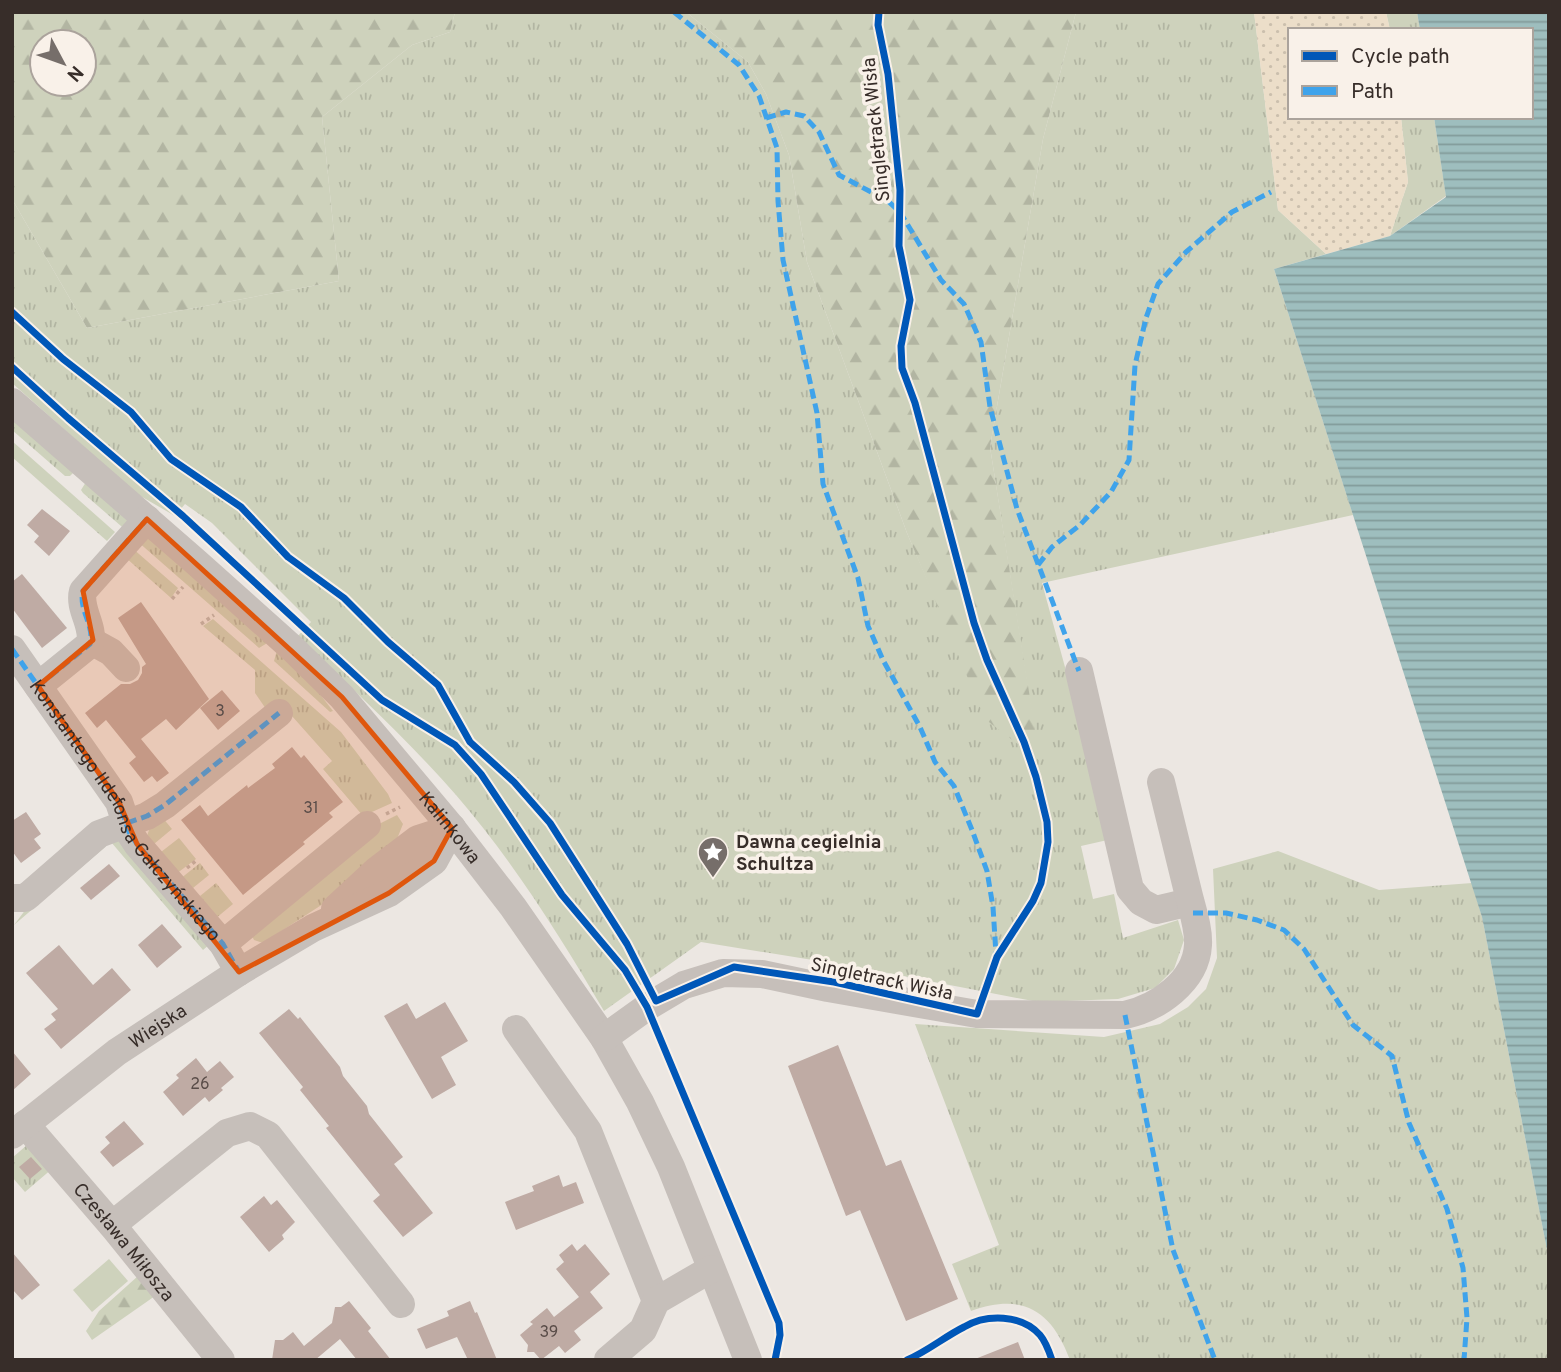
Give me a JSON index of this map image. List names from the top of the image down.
{
  "streets": {
    "street": [
      "Konstantego Ildefonsa Gałczyńskiego",
      "Kalinkowa",
      "Wiejska",
      "Czesława Miłosza"
    ],
    "cycle path": ["Singletrack Wisła"]
  },
  "crossings": [
    ["Konstantego Ildefonsa Gałczyńskiego", "Wiejska"],
    ["Kalinkowa", "Wiejska"],
    ["Wiejska", "Czesława Miłosza"]
  ],
  "places": {
    "place": ["Dawna cegielnia Schultza"]
  },
  "house_numbers": [
    "3",
    "31",
    "26",
    "39"
  ],
  "legend": ["Cycle path", "Path"],
  "north": "bottom right"
}
